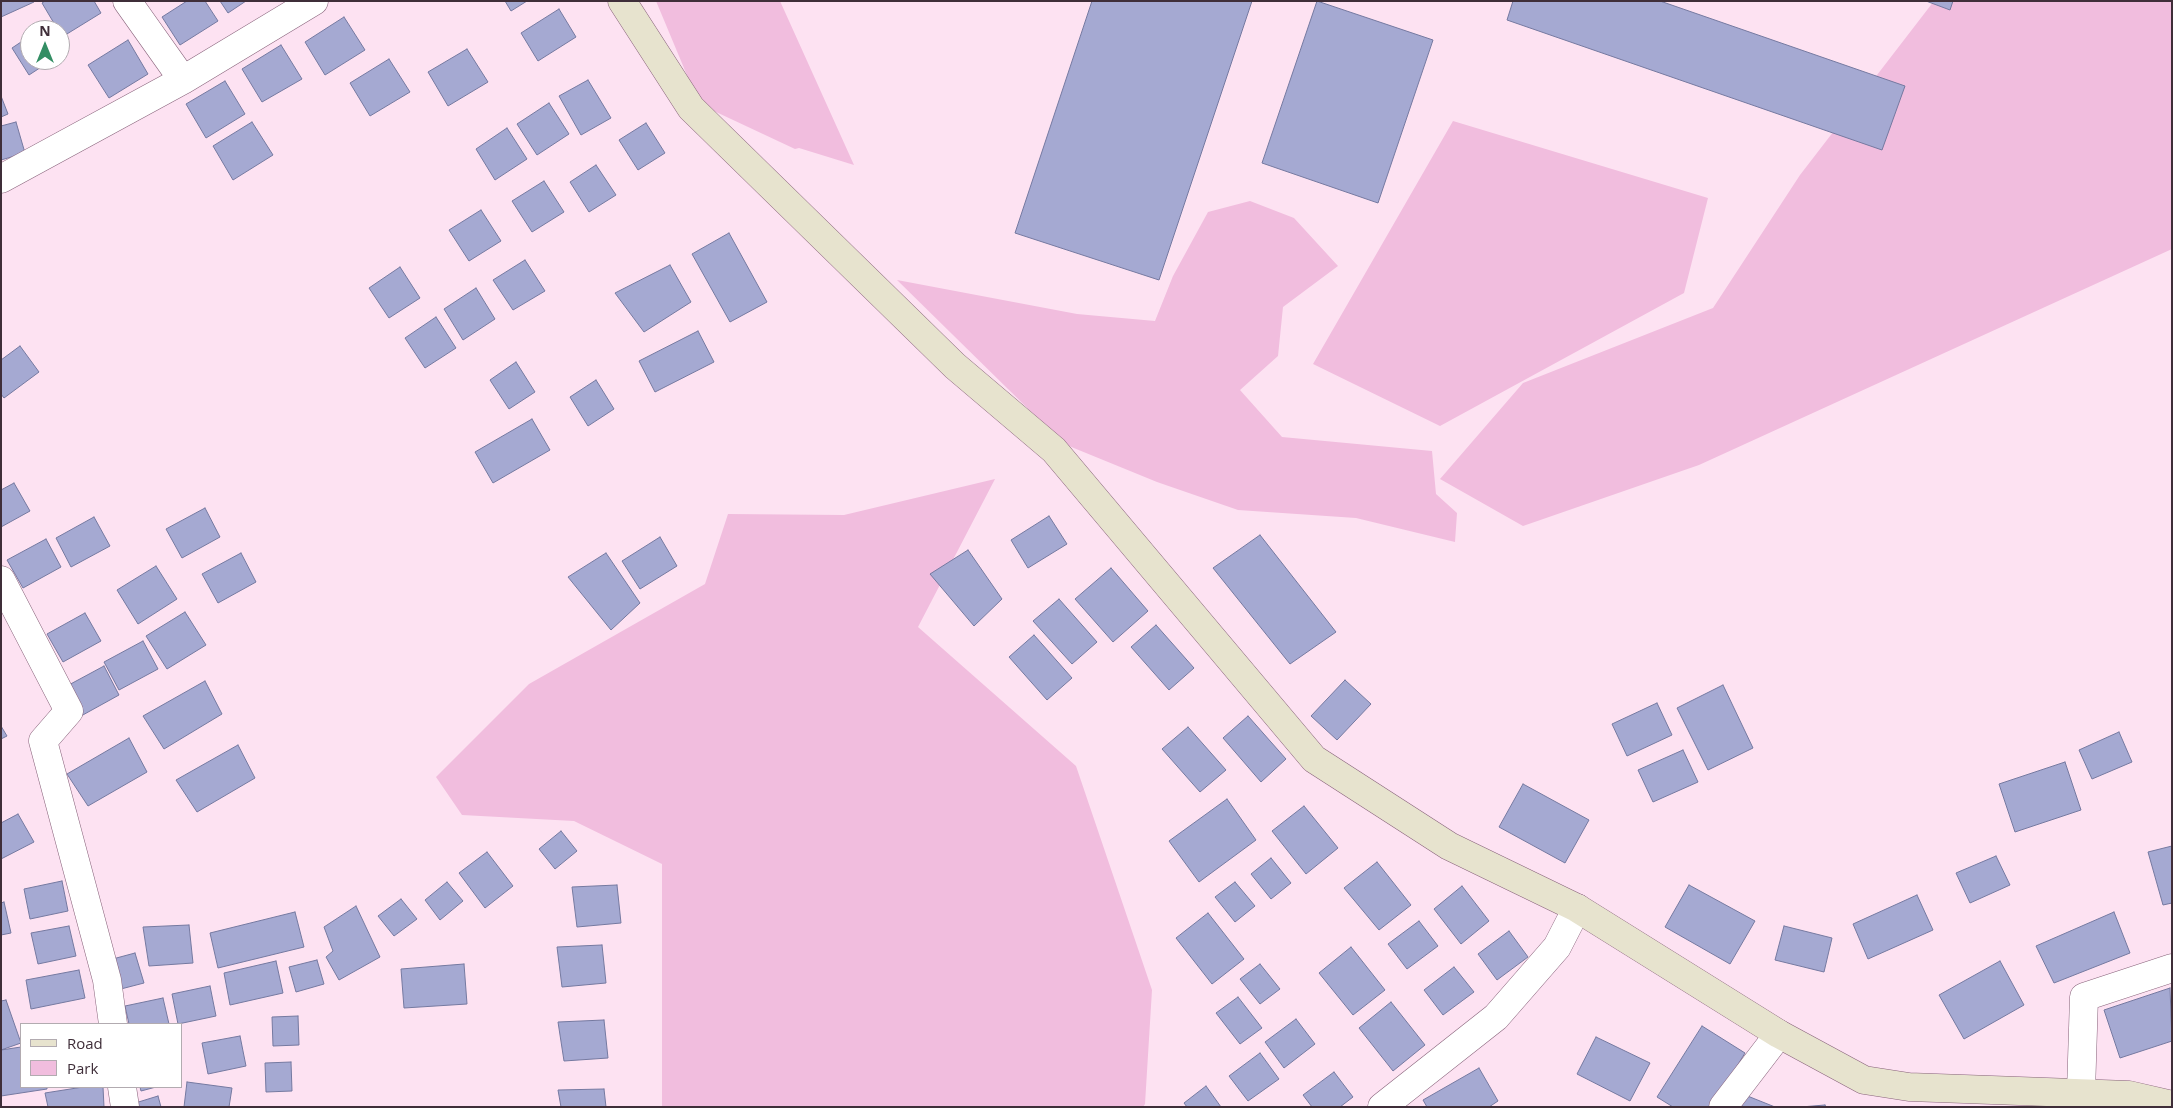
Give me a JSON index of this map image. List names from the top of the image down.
{
  "legend": ["Road", "Park"],
  "north": "top"
}
